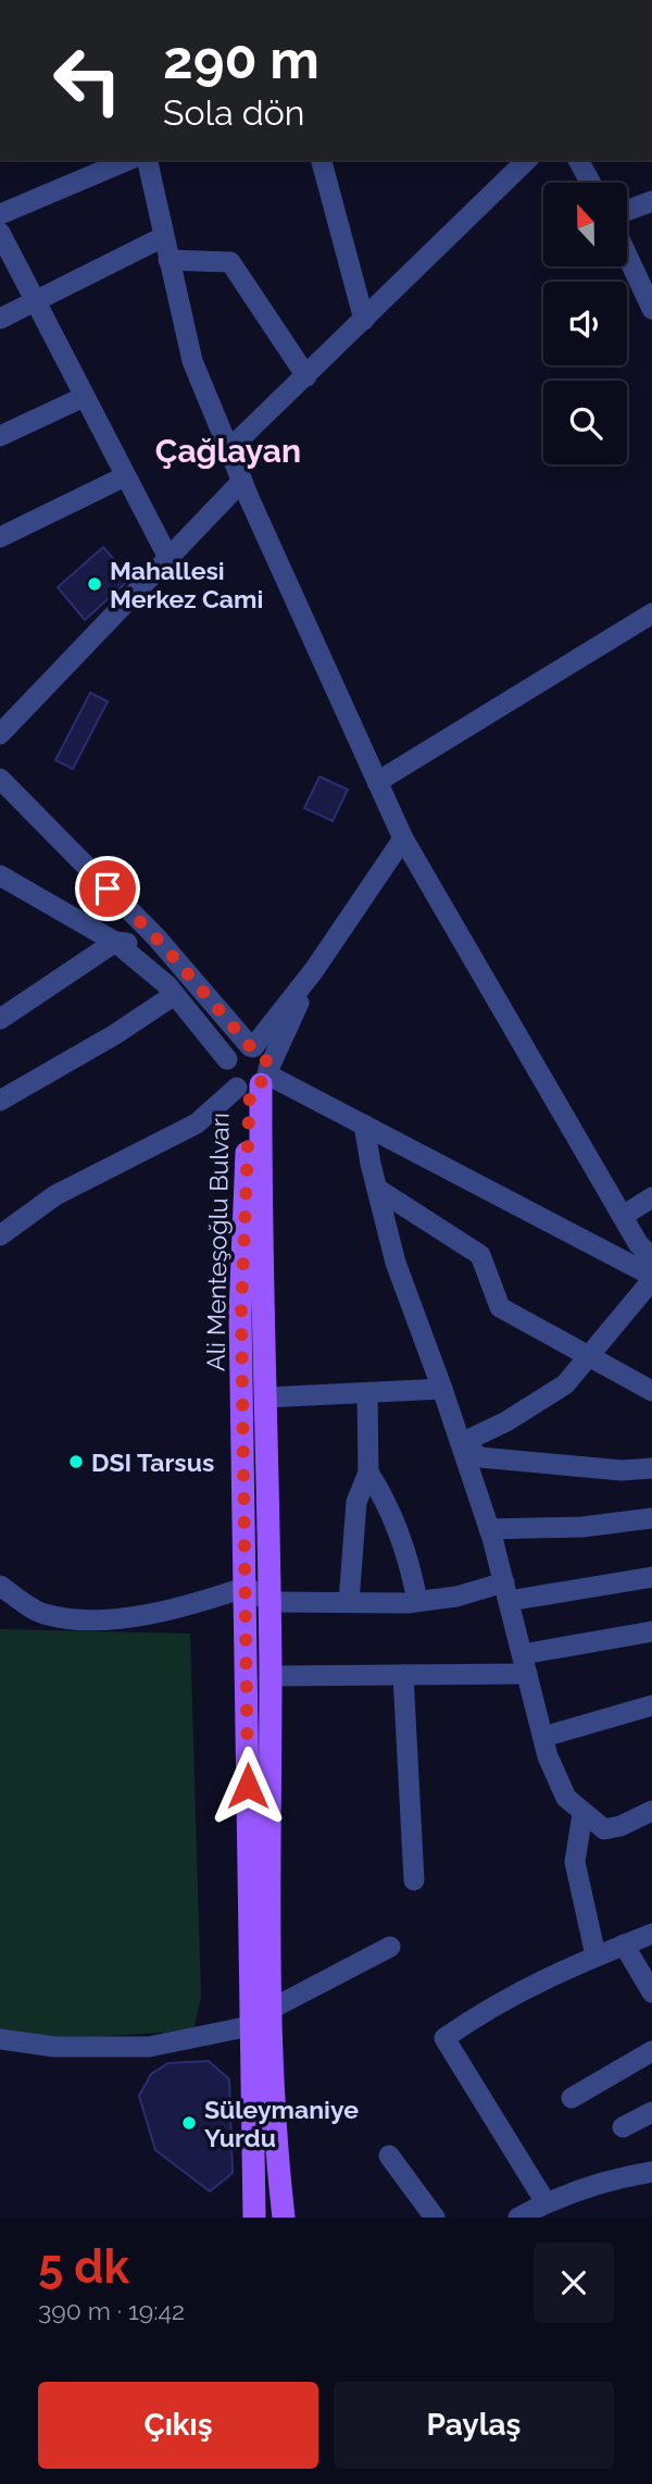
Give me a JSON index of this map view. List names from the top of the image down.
{
  "streets": {
    "main road": ["Ali Menteşoğlu Bulvarı"]
  },
  "districts": ["Çağlayan"],
  "places": ["Mahallesi Merkez Cami", "DSI Tarsus", "Süleymaniye Yurdu"],
  "north": "top",
  "page": {
    "turn": ["290 m", "Sola dön"],
    "heading": ["5 dk", "390 m · 19:42"],
    "buttons": ["Çıkış", "Paylaş"]
  }
}
